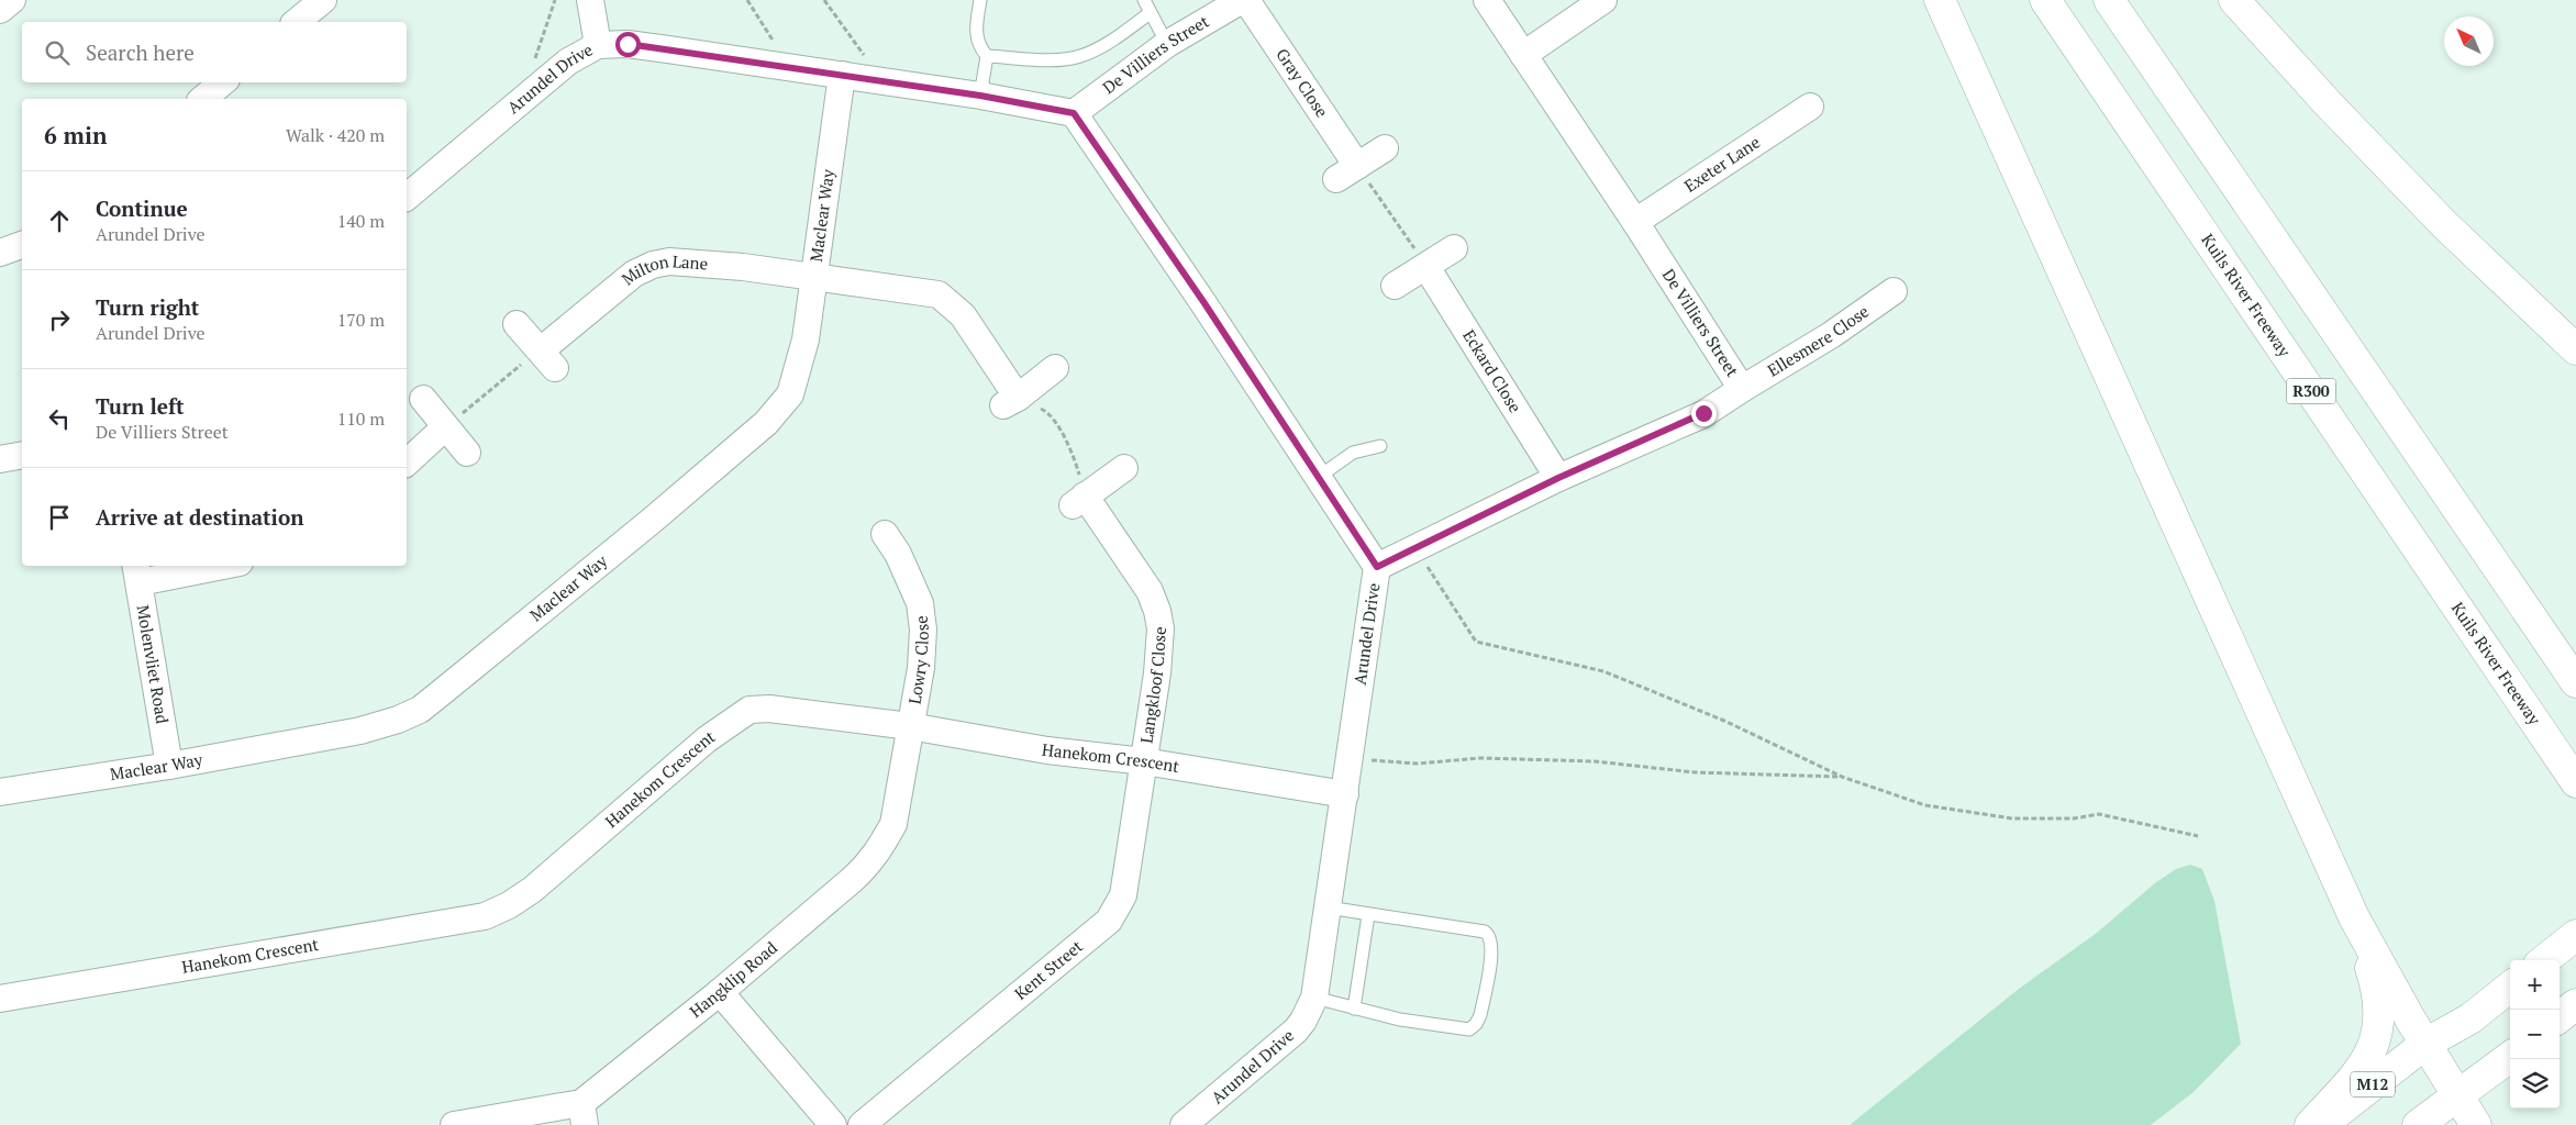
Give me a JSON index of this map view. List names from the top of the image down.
{
  "streets": {
    "main road": ["Kuils River Freeway", "R300", "M12"],
    "street": [
      "De Villiers Street",
      "Arundel Drive",
      "Gray Close",
      "Exeter Lane",
      "Maclear Way",
      "Milton Lane",
      "Ellesmere Close",
      "Eckard Close",
      "Lowry Close",
      "Molenvliet Road",
      "Langkloof Close",
      "Hanekom Crescent",
      "Kent Street",
      "Hangklip Road"
    ]
  },
  "crossings": [
    ["De Villiers Street", "Arundel Drive"],
    ["De Villiers Street", "Exeter Lane"],
    ["De Villiers Street", "Ellesmere Close"],
    ["De Villiers Street", "Eckard Close"],
    ["Arundel Drive", "Maclear Way"],
    ["Arundel Drive", "Hanekom Crescent"],
    ["Maclear Way", "Milton Lane"],
    ["Maclear Way", "Molenvliet Road"],
    ["Lowry Close", "Hanekom Crescent"],
    ["Lowry Close", "Hangklip Road"],
    ["Langkloof Close", "Hanekom Crescent"],
    ["Langkloof Close", "Kent Street"],
    ["Hanekom Crescent", "Kent Street"],
    ["Hanekom Crescent", "Hangklip Road"]
  ],
  "north": "top left",
  "page": {
    "search": "Search here",
    "heading": ["6 min", "Walk · 420 m"],
    "list": [
      ["Continue", "Arundel Drive", "140 m"],
      ["Turn right", "Arundel Drive", "170 m"],
      ["Turn left", "De Villiers Street", "110 m"],
      "Arrive at destination"
    ],
    "map_buttons": ["+", "−"]
  }
}
